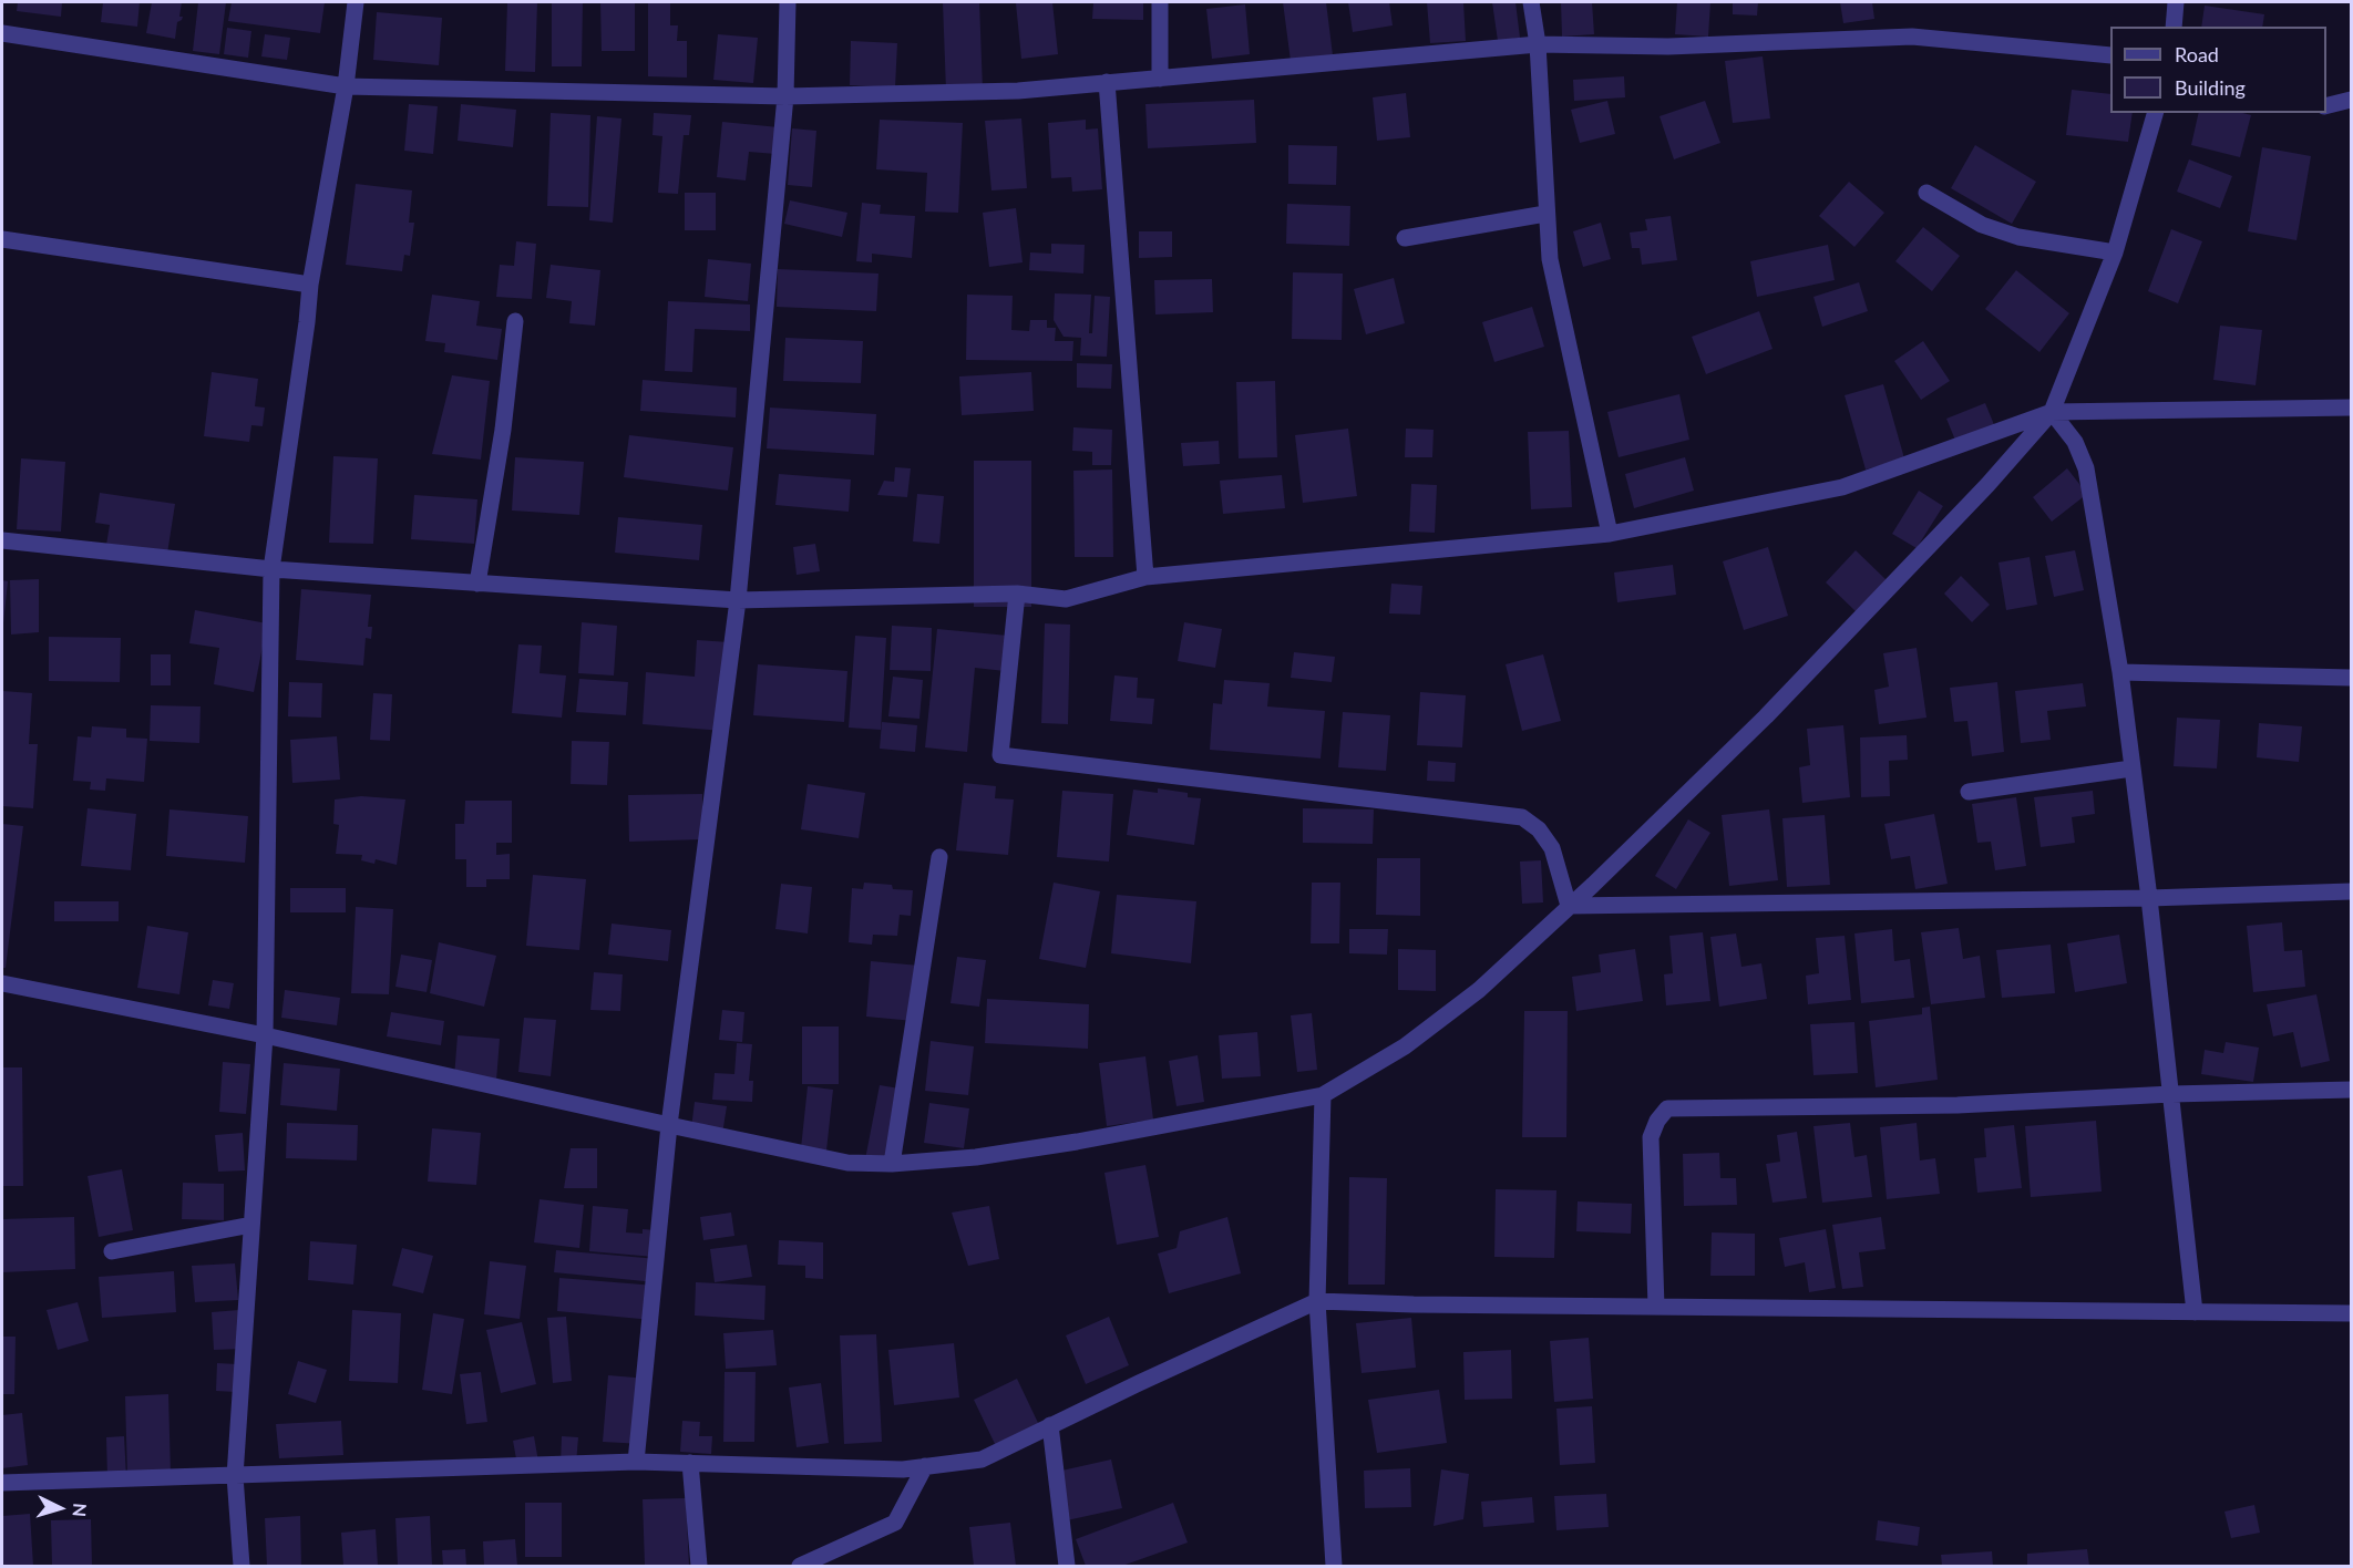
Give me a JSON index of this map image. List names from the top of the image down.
{
  "legend": ["Road", "Building"],
  "north": "right"
}
